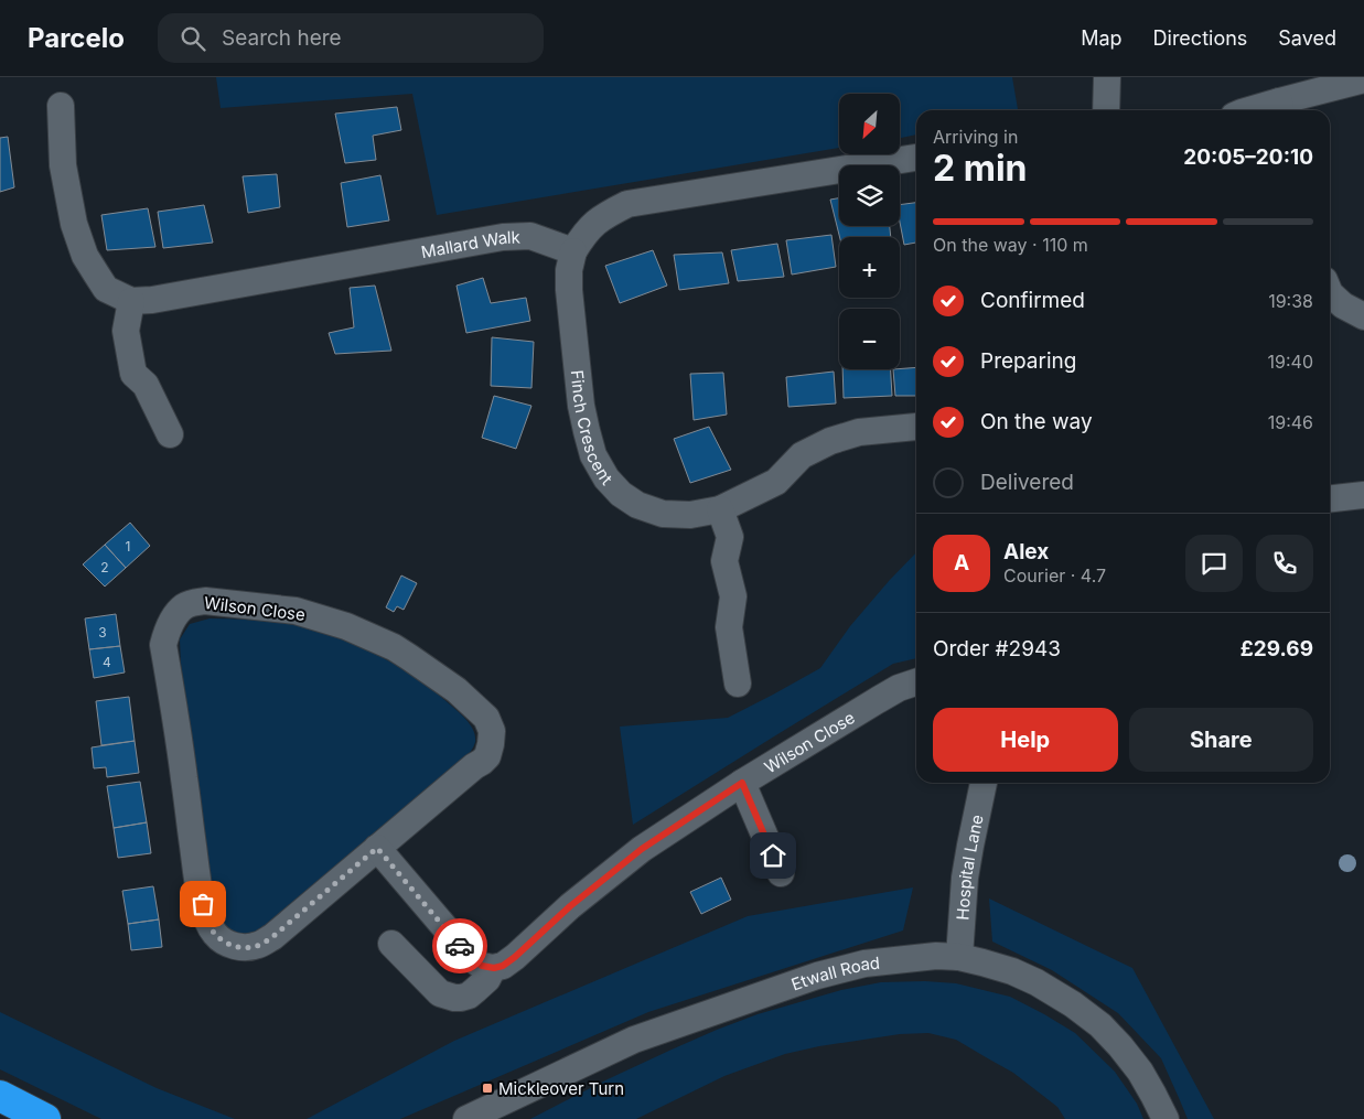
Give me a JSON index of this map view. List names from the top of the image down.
{
  "streets": {
    "street": [
      "Mallard Walk",
      "Finch Crescent",
      "Wilson Close",
      "Hospital Lane",
      "Etwall Road"
    ]
  },
  "crossings": [
    ["Mallard Walk", "Finch Crescent"],
    ["Hospital Lane", "Etwall Road"]
  ],
  "places": {
    "transit": ["Mickleover Turn"]
  },
  "house_numbers": [
    "1",
    "2",
    "3",
    "4"
  ],
  "north": "bottom left",
  "page": {
    "header": "Parcelo",
    "search": "Search here",
    "nav": ["Map", "Directions", "Saved"],
    "map_buttons": ["+", "−"],
    "heading": ["2 min", "Arriving in", "20:05–20:10"],
    "panel": [
      "Alex",
      "Courier · 4.7",
      "Order #2943",
      "£29.69"
    ],
    "bar": "On the way · 110 m",
    "list": [
      ["Confirmed", "19:38"],
      ["Preparing", "19:40"],
      ["On the way", "19:46"],
      "Delivered"
    ],
    "round": "A",
    "buttons": ["Help", "Share"]
  }
}
